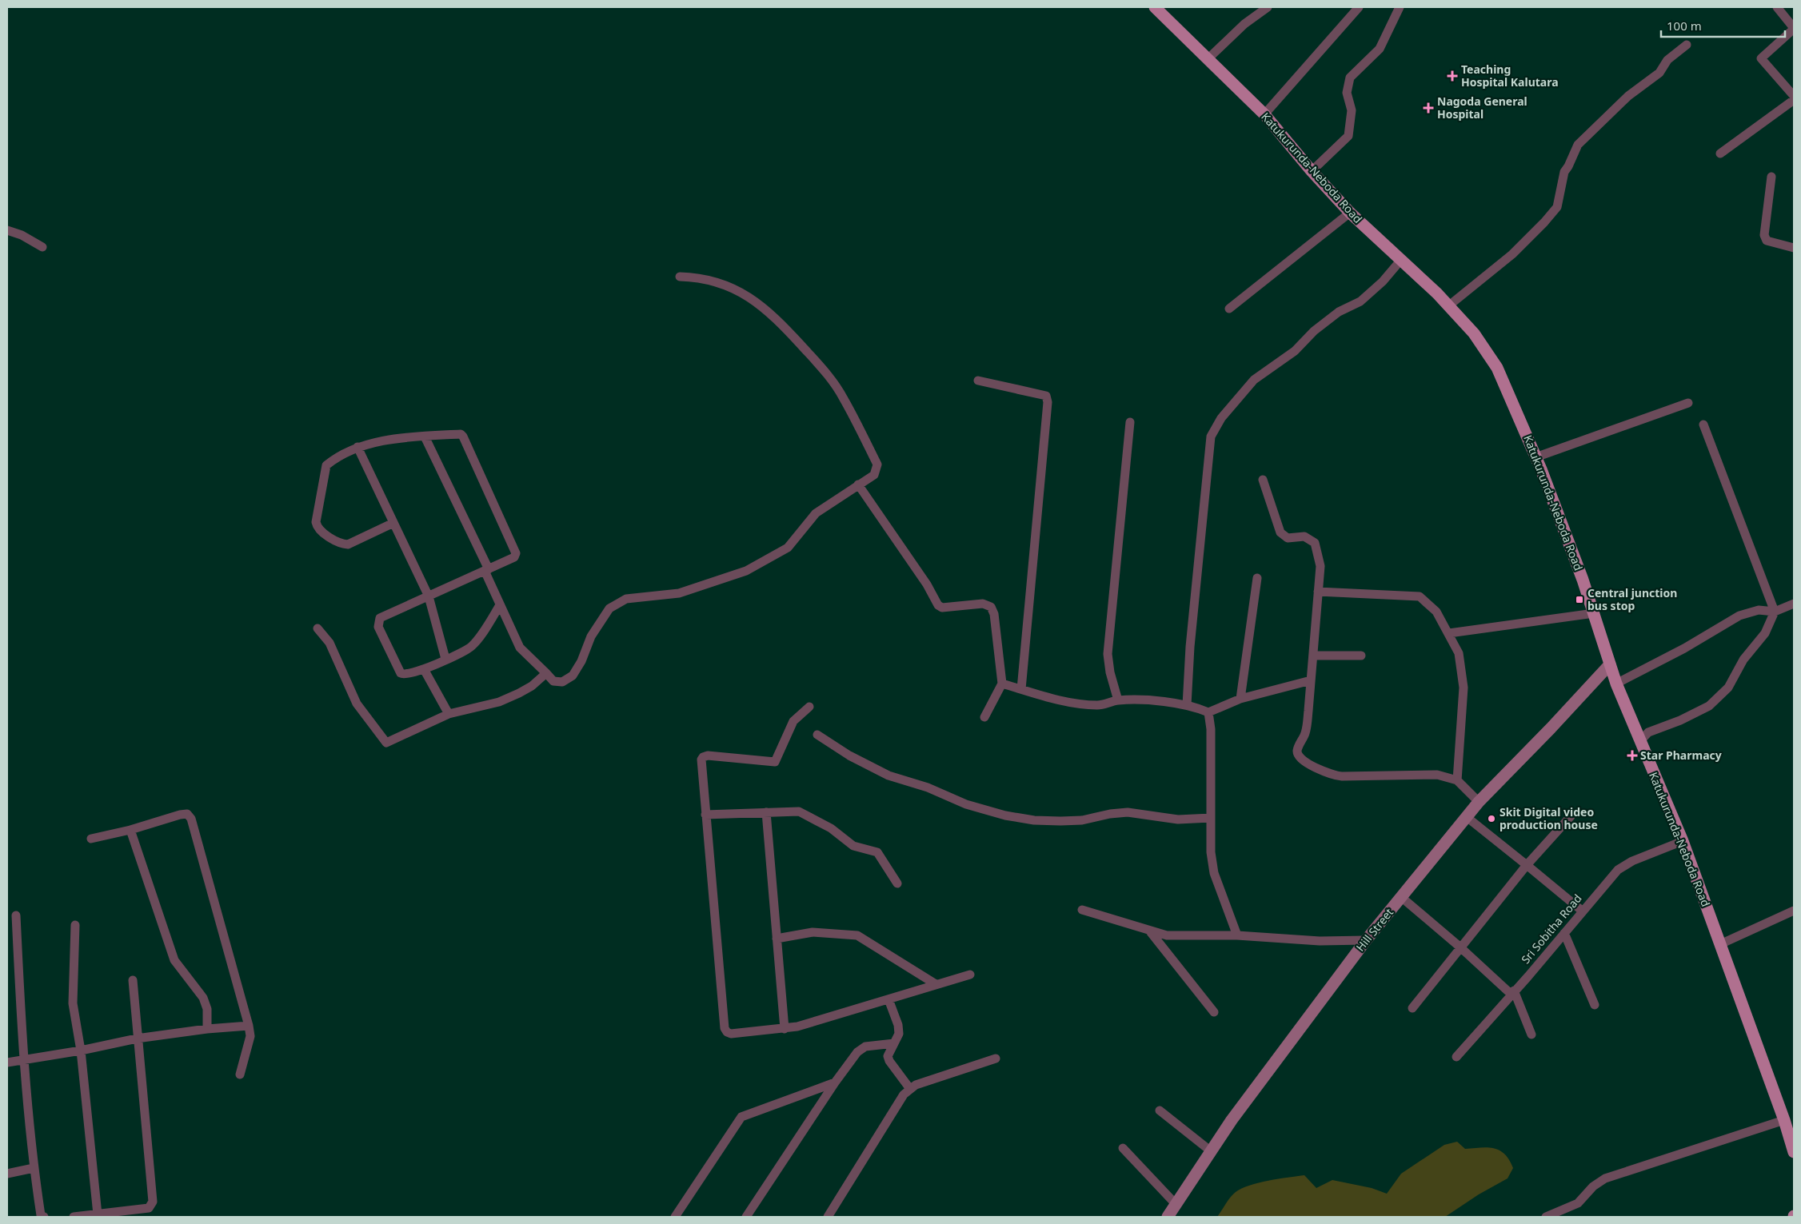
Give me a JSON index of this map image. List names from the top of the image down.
{
  "streets": {
    "main road": ["Katukurunda-Neboda Road", "Hill Street"],
    "street": ["Sri Sobitha Road"]
  },
  "crossings": [
    ["Katukurunda-Neboda Road", "Sri Sobitha Road"],
    ["Katukurunda-Neboda Road", "Hill Street"]
  ],
  "places": {
    "health": ["Teaching Hospital Kalutara", "Nagoda General Hospital", "Star Pharmacy"],
    "transit": ["Central junction bus stop"],
    "other": ["Skit Digital video production house"]
  },
  "scale_bar": "100 m"
}
